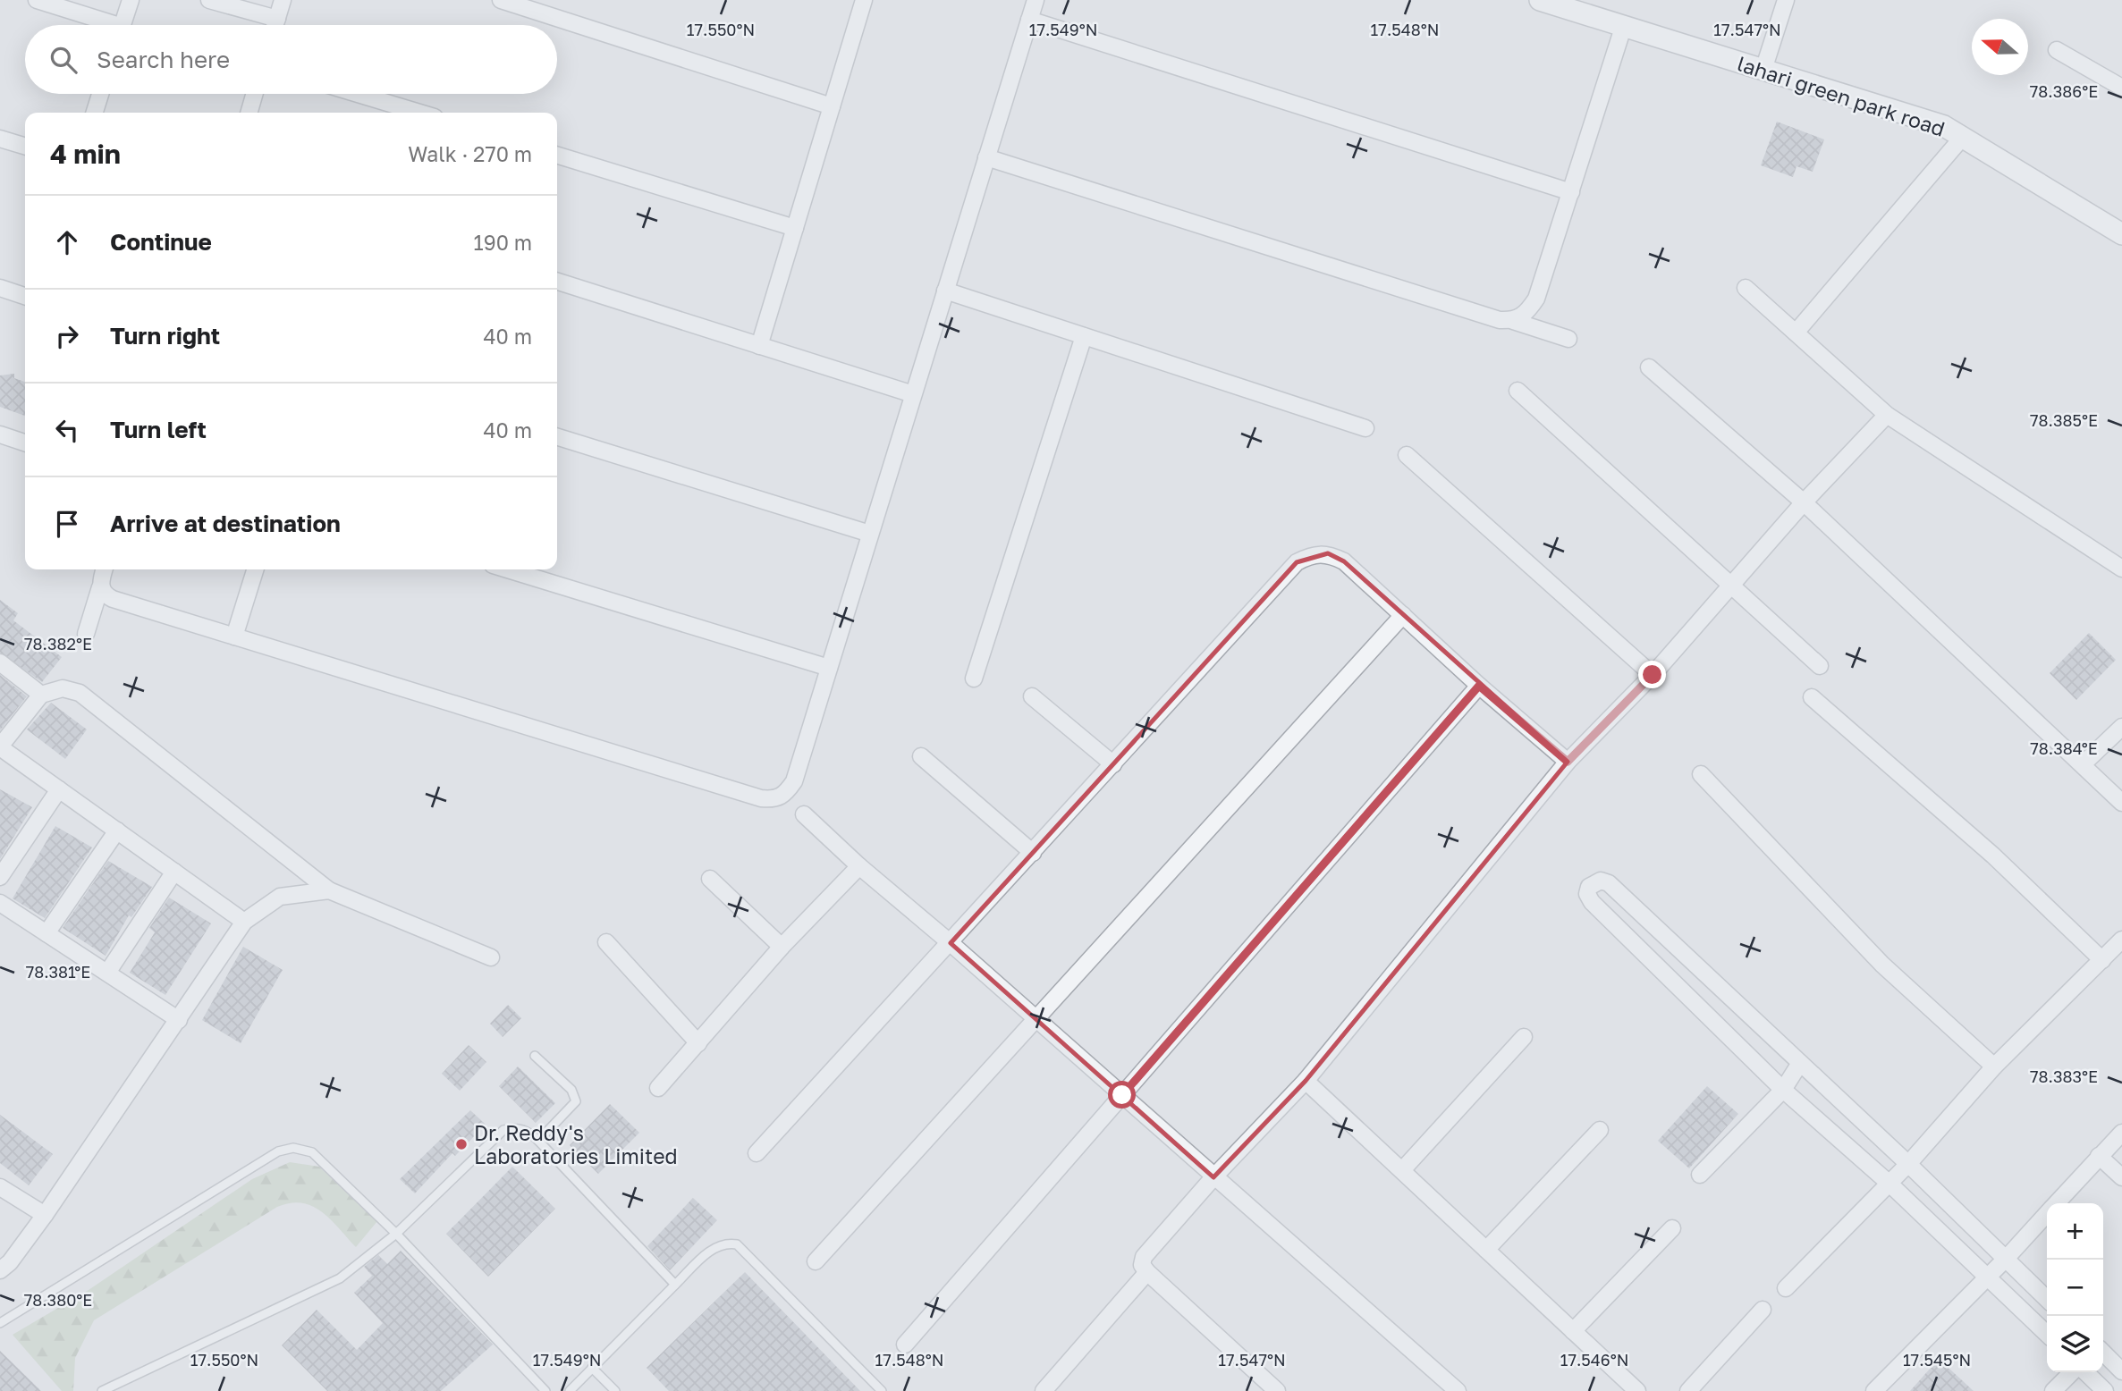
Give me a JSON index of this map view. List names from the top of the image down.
{
  "streets": {
    "street": ["lahari green park road"]
  },
  "places": ["Dr. Reddy's Laboratories Limited"],
  "north": "left",
  "page": {
    "search": "Search here",
    "heading": ["4 min", "Walk · 270 m"],
    "list": [
      ["Continue", "190 m"],
      ["Turn right", "40 m"],
      ["Turn left", "40 m"],
      "Arrive at destination"
    ],
    "map_buttons": ["+", "−"]
  },
  "coordinates": [
    "17.550°N",
    "17.549°N",
    "17.548°N",
    "17.547°N",
    "78.386°E",
    "78.385°E",
    "78.382°E",
    "78.384°E",
    "78.381°E",
    "78.383°E",
    "78.380°E",
    "17.546°N",
    "17.545°N"
  ]
}
